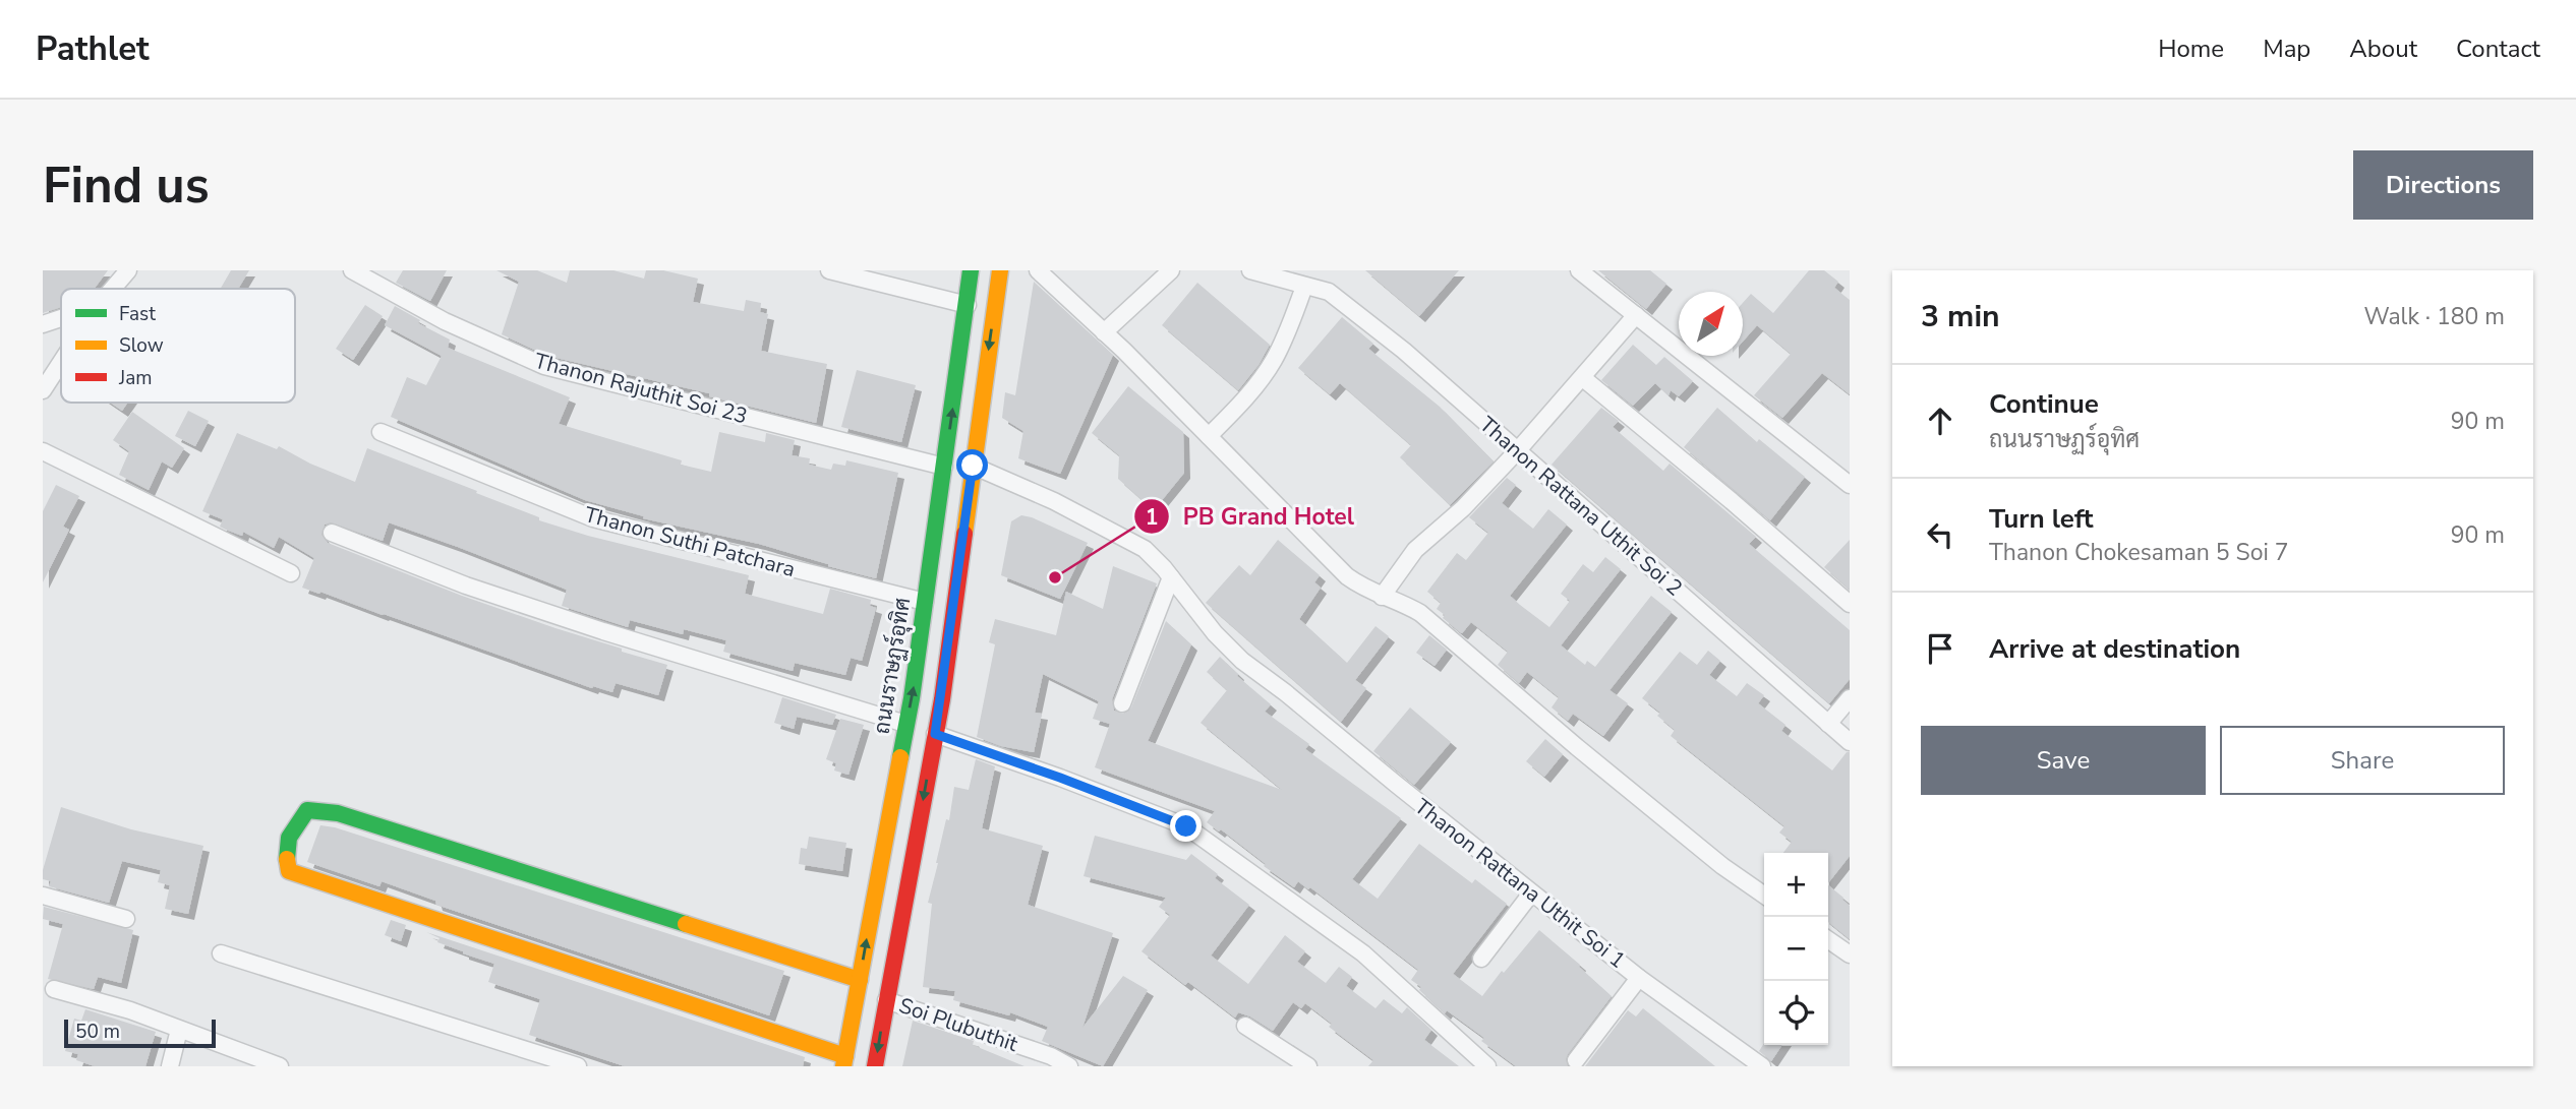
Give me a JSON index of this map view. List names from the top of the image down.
{
  "streets": {
    "street": [
      "Thanon Rajuthit Soi 23",
      "Thanon Rattana Uthit Soi 2",
      "Thanon Suthi Patchara",
      "ถนนราษฏร์อุทิศ",
      "Thanon Rattana Uthit Soi 1",
      "Soi Plubuthit"
    ]
  },
  "crossings": [
    ["Thanon Rajuthit Soi 23", "ถนนราษฏร์อุทิศ"],
    ["Thanon Suthi Patchara", "ถนนราษฏร์อุทิศ"]
  ],
  "places": ["PB Grand Hotel"],
  "legend": ["Fast", "Slow", "Jam"],
  "scale_bar": "50 m",
  "north": "top right",
  "page": {
    "header": "Pathlet",
    "nav": [
      "Home",
      "Map",
      "About",
      "Contact"
    ],
    "buttons": [
      "Directions",
      ["Save", "Share"]
    ],
    "title": "Find us",
    "heading": ["3 min", "Walk · 180 m"],
    "list": [
      ["Continue", "ถนนราษฏร์อุทิศ", "90 m"],
      ["Turn left", "Thanon Chokesaman 5 Soi 7", "90 m"],
      "Arrive at destination"
    ],
    "map_buttons": ["+", "−"],
    "scale": "50 m"
  }
}
